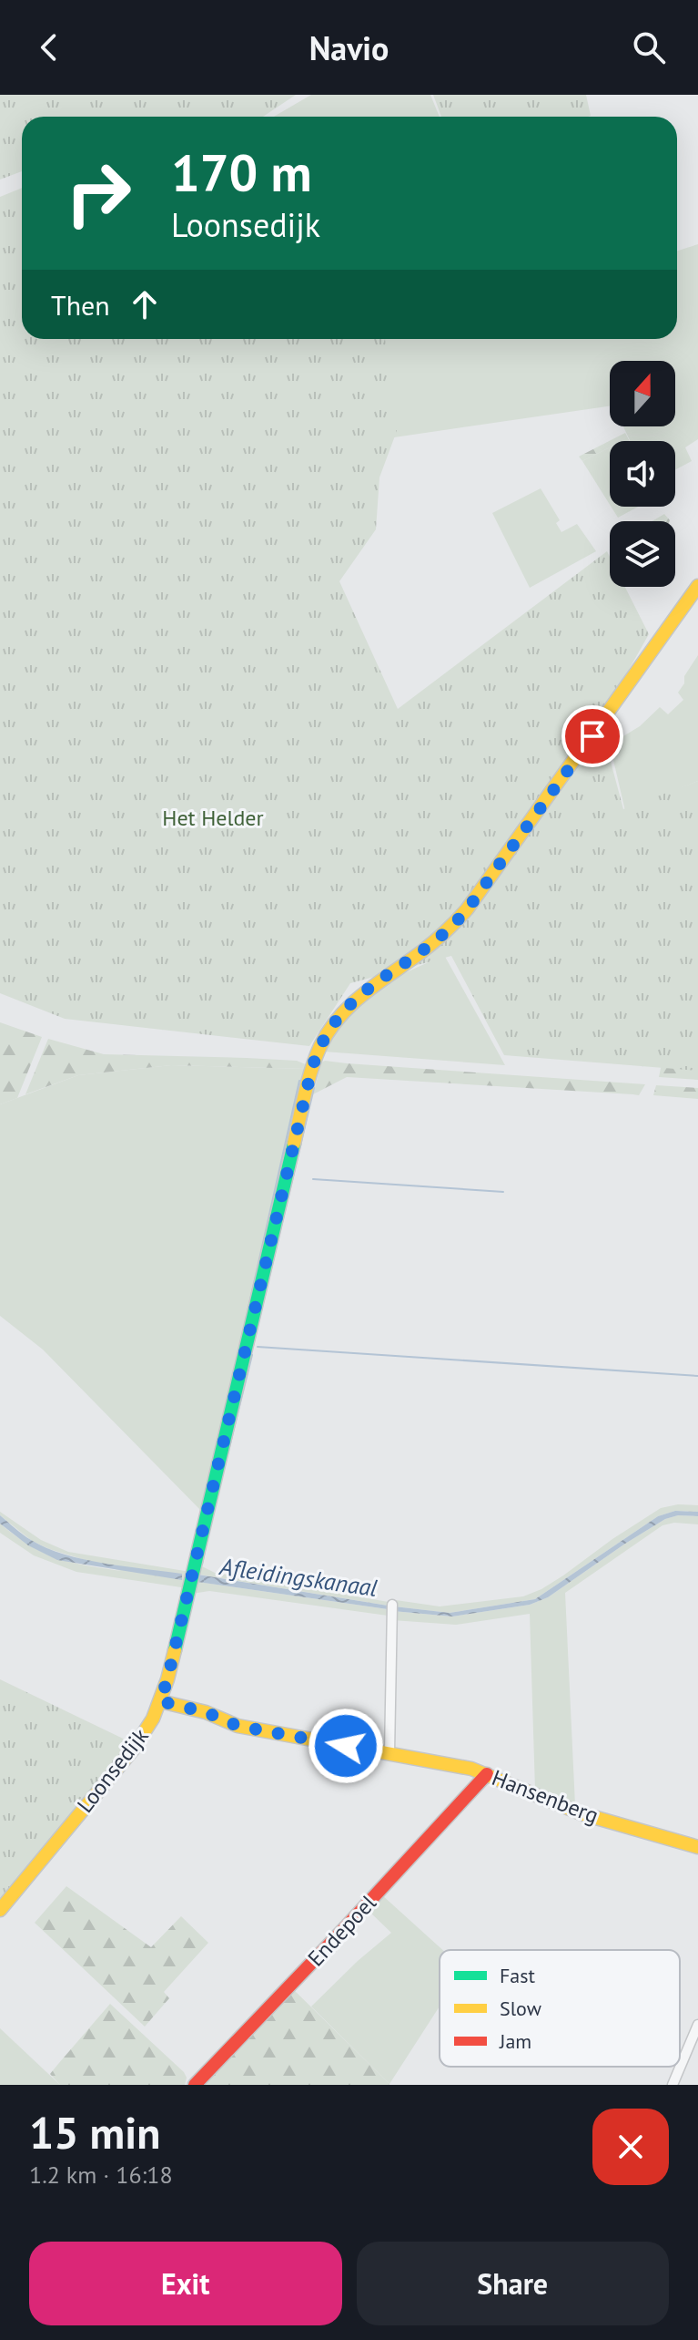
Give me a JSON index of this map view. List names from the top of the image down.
{
  "streets": {
    "street": ["Loonsedijk", "Hansenberg", "Endepoel"]
  },
  "crossings": [
    ["Loonsedijk", "Hansenberg"],
    ["Hansenberg", "Endepoel"]
  ],
  "water": ["Afleidingskanaal"],
  "parks": ["Het Helder"],
  "legend": ["Fast", "Slow", "Jam"],
  "north": "top",
  "page": {
    "header": "Navio",
    "turn": ["170 m", "Loonsedijk"],
    "then": "Then",
    "heading": ["15 min", "1.2 km · 16:18"],
    "buttons": ["Exit", "Share"]
  }
}
